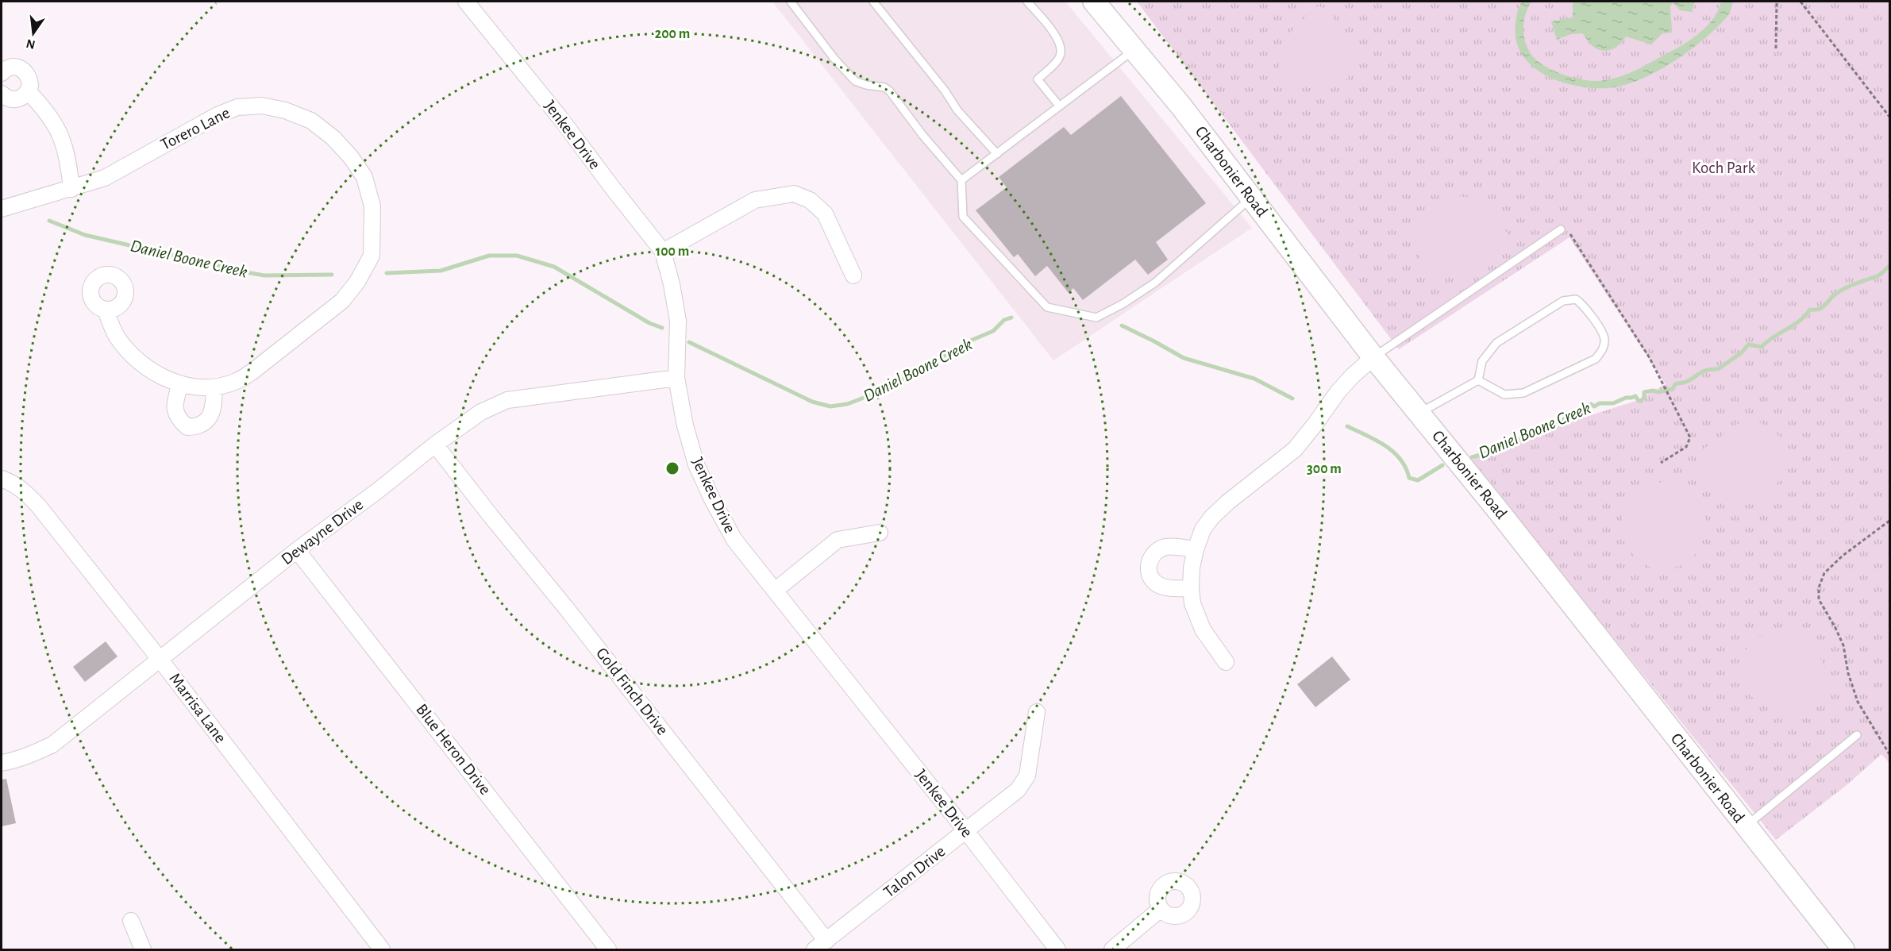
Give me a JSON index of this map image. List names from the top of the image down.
{
  "streets": {
    "main road": ["Charbonier Road"],
    "street": [
      "Torero Lane",
      "Jenkee Drive",
      "Dewayne Drive",
      "Gold Finch Drive",
      "Marrisa Lane",
      "Blue Heron Drive",
      "Talon Drive"
    ]
  },
  "crossings": [
    ["Jenkee Drive", "Dewayne Drive"],
    ["Jenkee Drive", "Talon Drive"],
    ["Dewayne Drive", "Gold Finch Drive"],
    ["Dewayne Drive", "Marrisa Lane"],
    ["Dewayne Drive", "Blue Heron Drive"],
    ["Gold Finch Drive", "Talon Drive"]
  ],
  "water": ["Daniel Boone Creek"],
  "parks": ["Koch Park"],
  "north": "bottom",
  "rings": ["200 m", "100 m", "300 m"]
}
